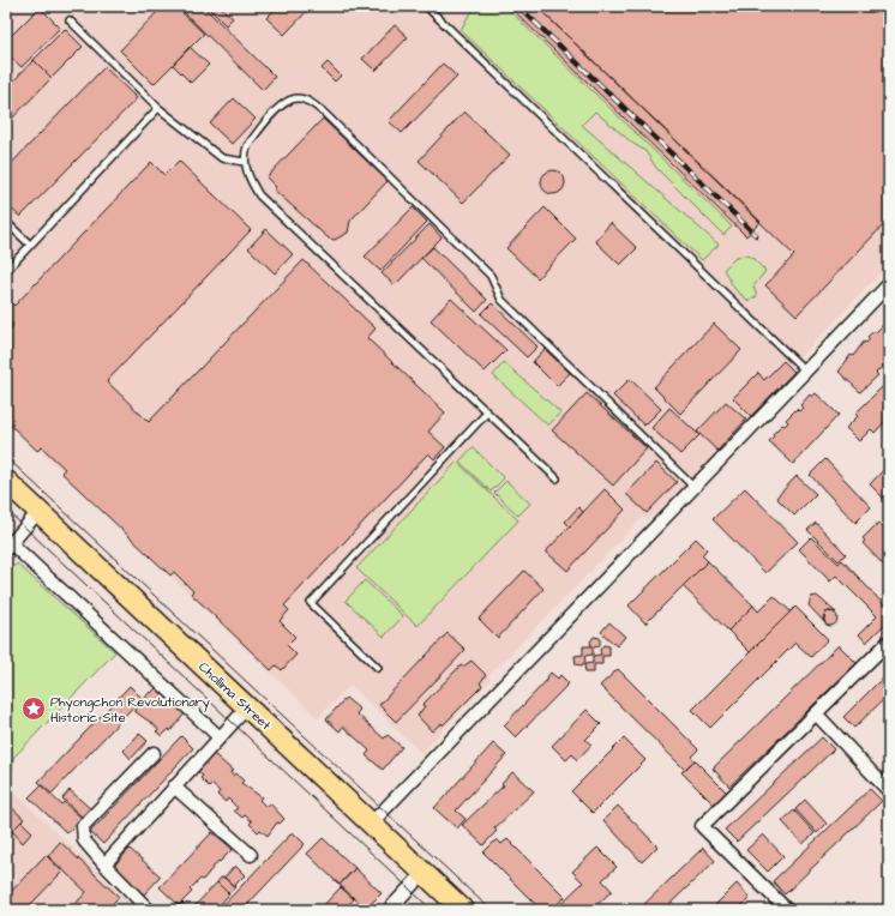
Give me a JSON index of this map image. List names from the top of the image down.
{
  "streets": {
    "highway": ["Chollima Street"]
  },
  "places": {
    "place": ["Phyongchon Revolutionary Historic Site"]
  }
}
